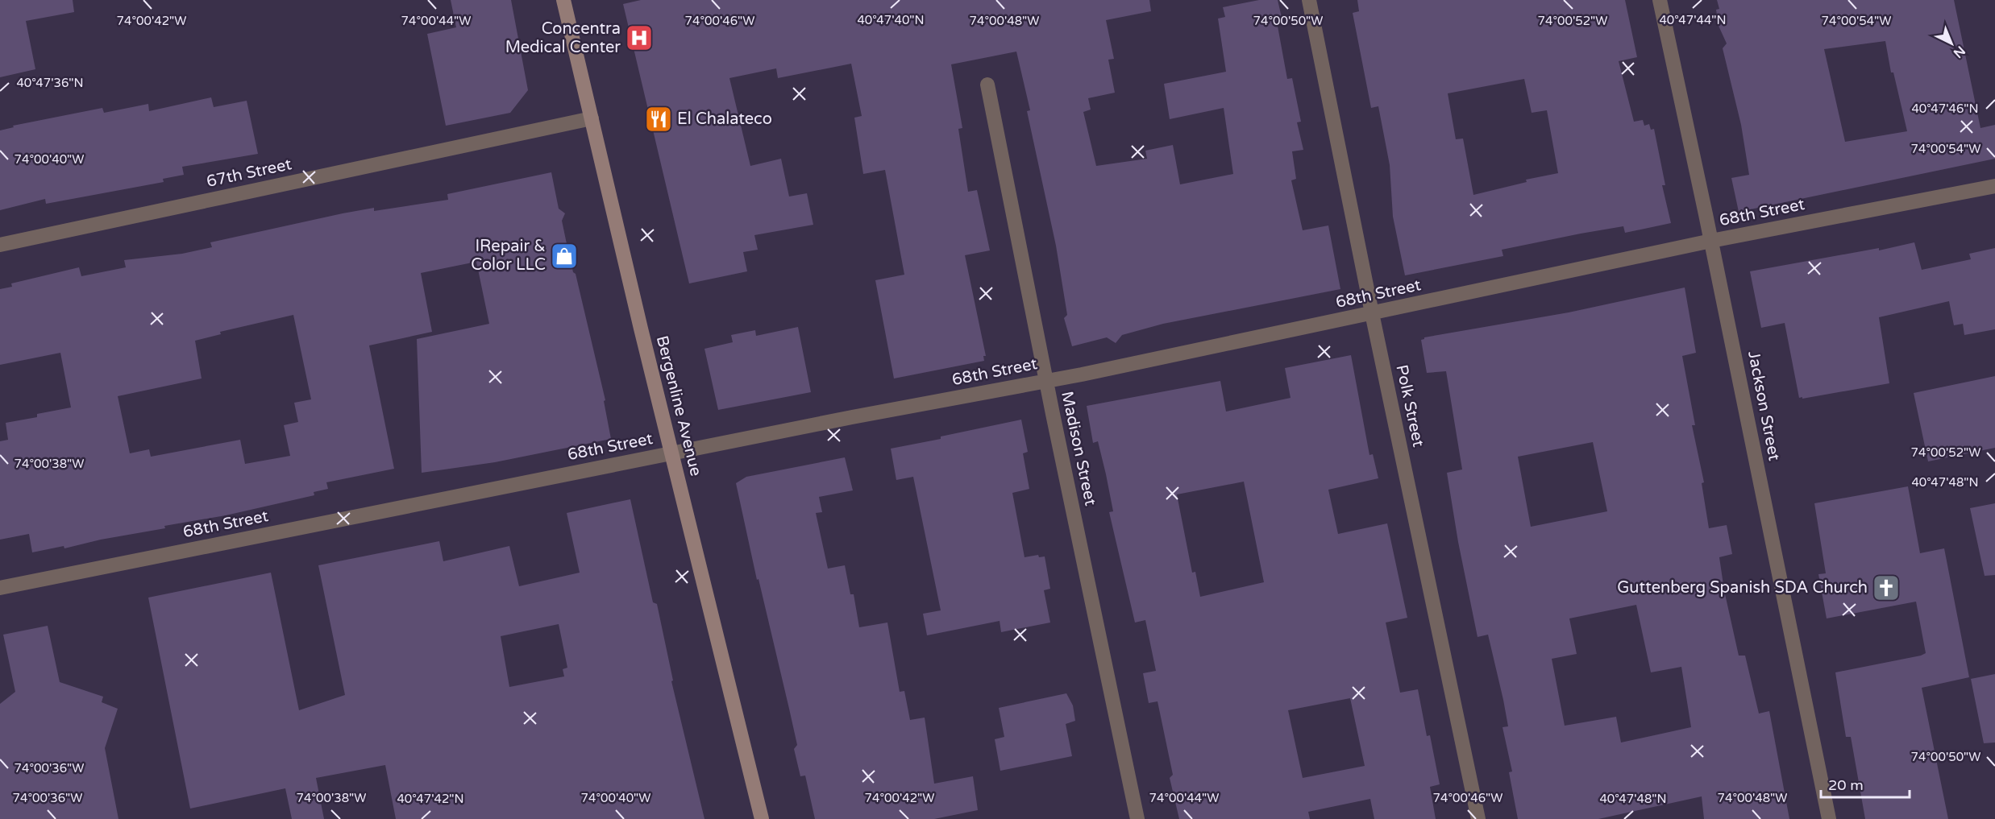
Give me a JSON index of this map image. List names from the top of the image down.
{
  "streets": {
    "street": [
      "67th Street",
      "68th Street",
      "Bergenline Avenue",
      "Polk Street",
      "Jackson Street",
      "Madison Street"
    ]
  },
  "crossings": [
    ["67th Street", "Bergenline Avenue"],
    ["68th Street", "Bergenline Avenue"],
    ["68th Street", "Polk Street"],
    ["68th Street", "Jackson Street"],
    ["68th Street", "Madison Street"]
  ],
  "places": {
    "hospital": ["Concentra Medical Center"],
    "restaurant": ["El Chalateco"],
    "shop": ["IRepair & Color LLC"],
    "church": ["Guttenberg Spanish SDA Church"]
  },
  "scale_bar": "20 m",
  "north": "bottom right",
  "coordinates": [
    "40°47'40\"N",
    "40°47'44\"N",
    "74°00'42\"W",
    "74°00'44\"W",
    "74°00'46\"W",
    "74°00'48\"W",
    "74°00'50\"W",
    "74°00'52\"W",
    "74°00'54\"W",
    "40°47'36\"N",
    "40°47'46\"N",
    "74°00'40\"W",
    "74°00'38\"W",
    "40°47'48\"N",
    "74°00'36\"W",
    "40°47'42\"N"
  ]
}
